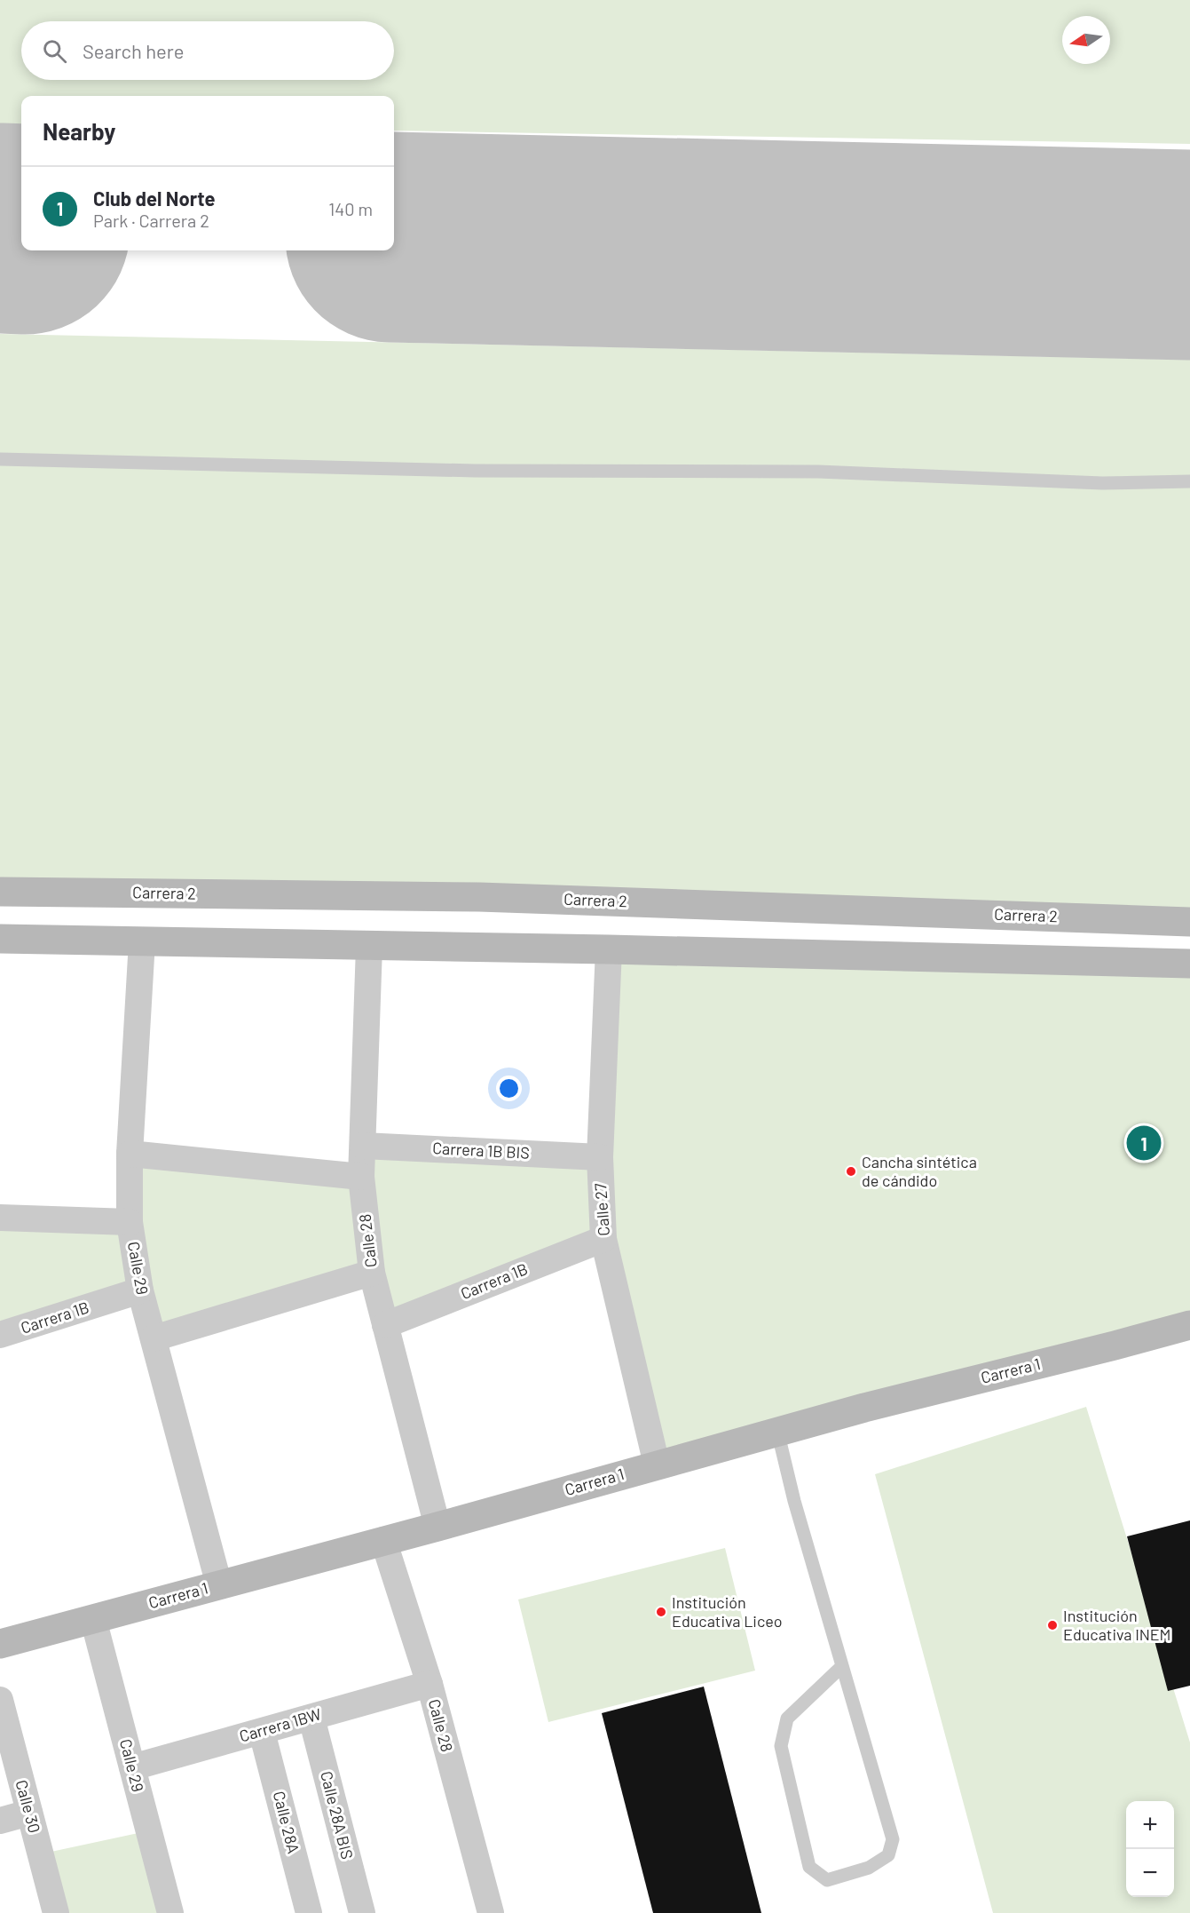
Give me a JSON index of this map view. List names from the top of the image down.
{
  "streets": {
    "main road": ["Carrera 2", "Carrera 1"],
    "street": [
      "Carrera 1B BIS",
      "Calle 27",
      "Calle 28",
      "Calle 29",
      "Carrera 1B",
      "Carrera 1BW",
      "Calle 30",
      "Calle 28A BIS",
      "Calle 28A"
    ]
  },
  "crossings": [
    ["Carrera 1B BIS", "Calle 27"],
    ["Carrera 1B BIS", "Calle 28"],
    ["Calle 27", "Carrera 1B"],
    ["Calle 27", "Carrera 1"],
    ["Calle 28", "Carrera 1B"],
    ["Calle 28", "Carrera 1"],
    ["Calle 28", "Carrera 1BW"],
    ["Calle 29", "Carrera 1B"],
    ["Calle 29", "Carrera 1"],
    ["Calle 29", "Carrera 1BW"],
    ["Carrera 1BW", "Calle 28A BIS"],
    ["Carrera 1BW", "Calle 28A"]
  ],
  "places": ["Cancha sintética de cándido", "Institución Educativa Liceo", "Institución Educativa INEM"],
  "north": "left",
  "page": {
    "search": "Search here",
    "heading": "Nearby",
    "list": [
      {
        "mark": "1",
        "name": "Club del Norte",
        "note": "Park · Carrera 2",
        "value": "140 m"
      }
    ],
    "pins": "1",
    "map_buttons": ["+", "−"]
  }
}
